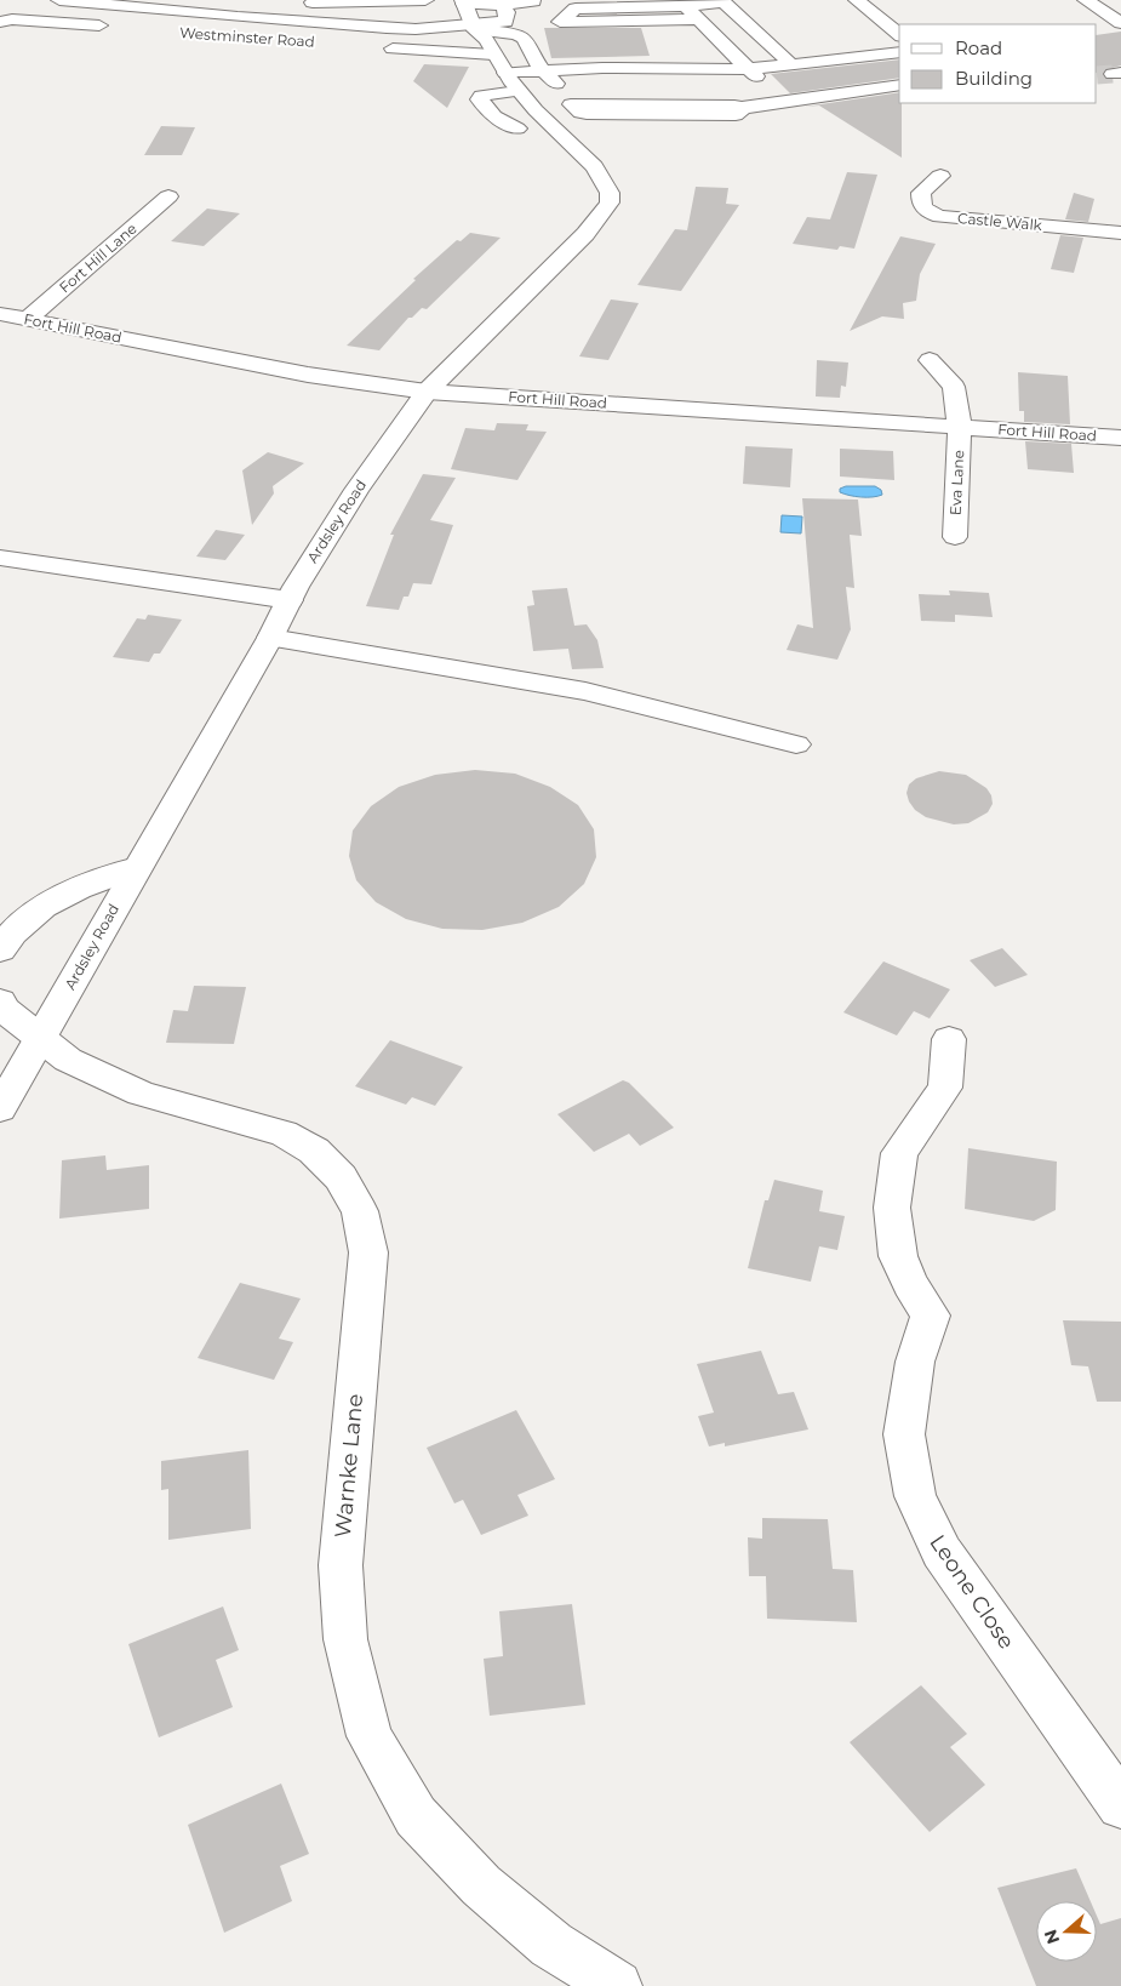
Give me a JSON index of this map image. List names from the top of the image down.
{
  "streets": {
    "street": [
      "Castle Walk",
      "Fort Hill Lane",
      "Fort Hill Road",
      "Eva Lane",
      "Ardsley Road",
      "Warnke Lane",
      "Leone Close"
    ]
  },
  "crossings": [
    ["Fort Hill Lane", "Fort Hill Road"],
    ["Fort Hill Road", "Eva Lane"],
    ["Fort Hill Road", "Ardsley Road"],
    ["Ardsley Road", "Warnke Lane"]
  ],
  "legend": ["Road", "Building"],
  "north": "left"
}
